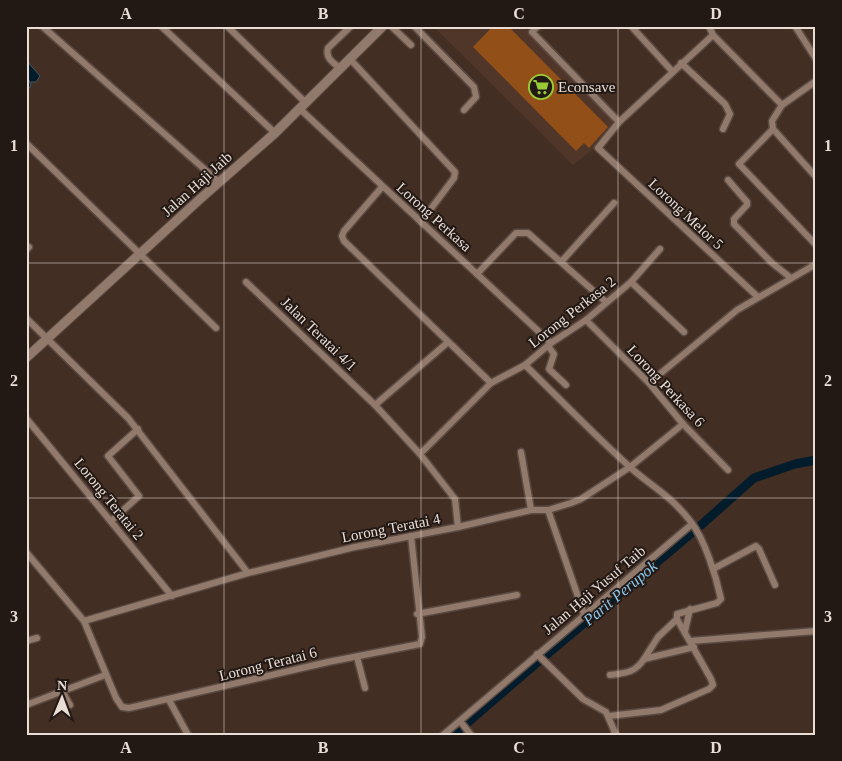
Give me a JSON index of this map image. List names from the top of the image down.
{
  "streets": {
    "street": [
      "Jalan Haji Jaib",
      "Lorong Melor 5",
      "Lorong Perkasa",
      "Lorong Perkasa 2",
      "Jalan Teratai 4/1",
      "Lorong Perkasa 6",
      "Lorong Teratai 2",
      "Lorong Teratai 4",
      "Jalan Haji Yusuf Taib",
      "Lorong Teratai 6"
    ]
  },
  "crossings": [
    ["Jalan Haji Jaib", "Lorong Perkasa"],
    ["Lorong Perkasa", "Lorong Perkasa 2"],
    ["Lorong Perkasa 2", "Jalan Teratai 4/1"],
    ["Lorong Perkasa 2", "Lorong Perkasa 6"],
    ["Jalan Teratai 4/1", "Lorong Teratai 4"],
    ["Lorong Perkasa 6", "Lorong Teratai 4"],
    ["Lorong Teratai 2", "Lorong Teratai 4"]
  ],
  "water": ["Parit Perupok"],
  "places": {
    "supermarket": ["Econsave"]
  },
  "north": "top",
  "grid": {
    "columns": [
      "A",
      "B",
      "C",
      "D"
    ],
    "rows": ["1", "2", "3"]
  }
}
